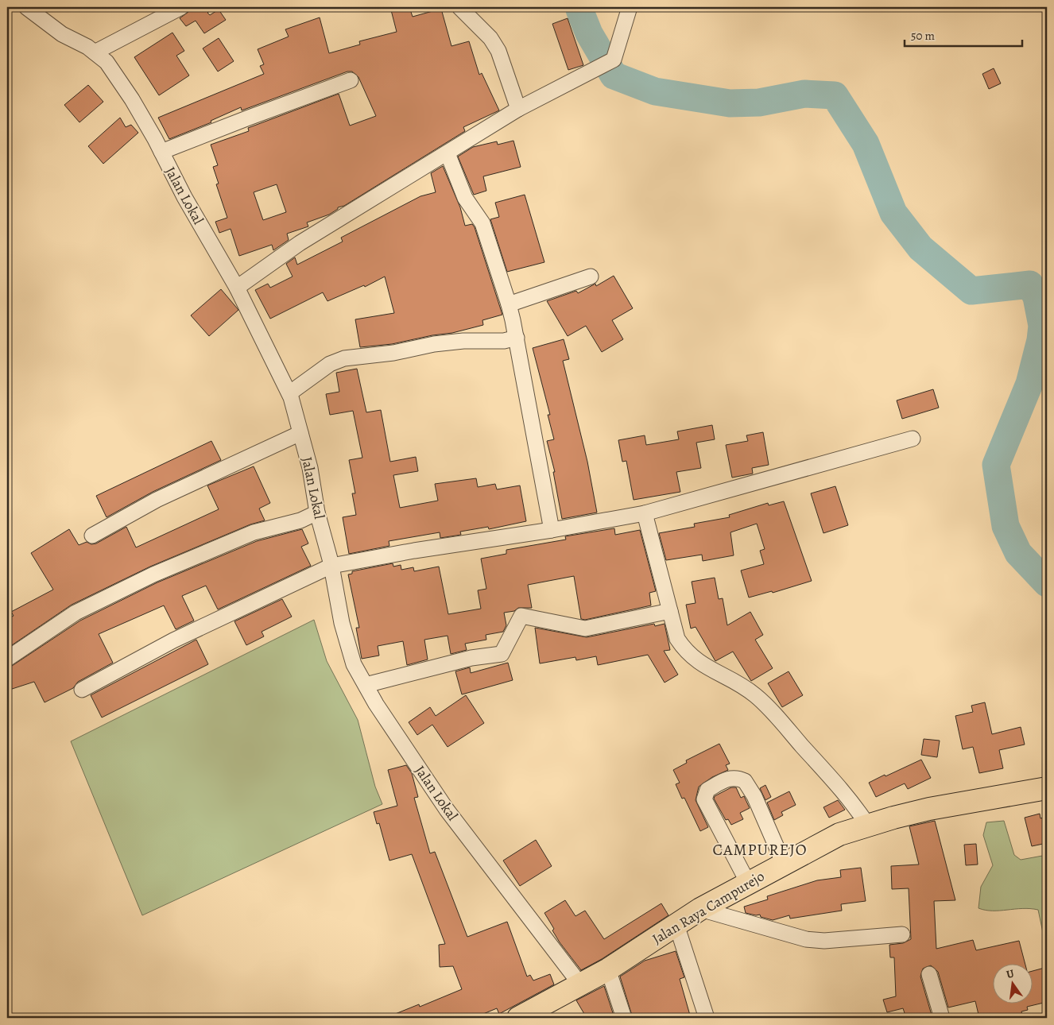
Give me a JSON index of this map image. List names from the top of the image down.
{
  "streets": {
    "main road": ["Jalan Raya Campurejo"],
    "street": ["Jalan Lokal"]
  },
  "crossings": [
    ["Jalan Lokal", "Jalan Raya Campurejo"]
  ],
  "districts": ["CAMPUREJO"],
  "scale_bar": "50 m",
  "north": "top"
}
